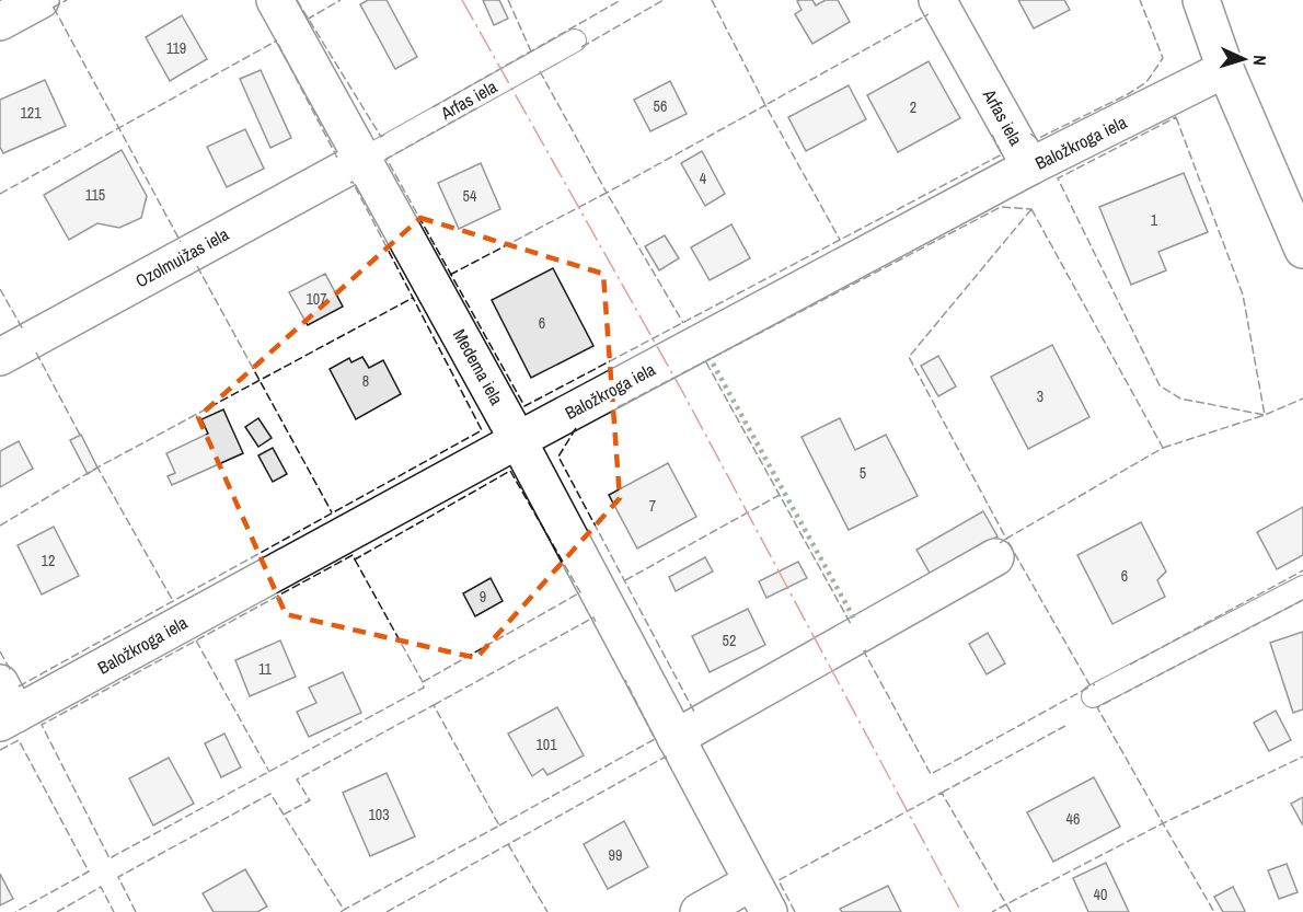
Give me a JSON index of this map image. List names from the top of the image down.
{
  "streets": {
    "street": [
      "Arfas iela",
      "Baložkroga iela",
      "Ozolmuižas iela",
      "Medema iela"
    ]
  },
  "crossings": [
    ["Arfas iela", "Baložkroga iela"],
    ["Arfas iela", "Ozolmuižas iela"],
    ["Arfas iela", "Medema iela"],
    ["Baložkroga iela", "Medema iela"],
    ["Ozolmuižas iela", "Medema iela"]
  ],
  "house_numbers": [
    "119",
    "56",
    "2",
    "121",
    "4",
    "115",
    "54",
    "1",
    "107",
    "6",
    "8",
    "3",
    "5",
    "7",
    "12",
    "6",
    "9",
    "52",
    "11",
    "101",
    "103",
    "46",
    "99",
    "40"
  ],
  "north": "right"
}
